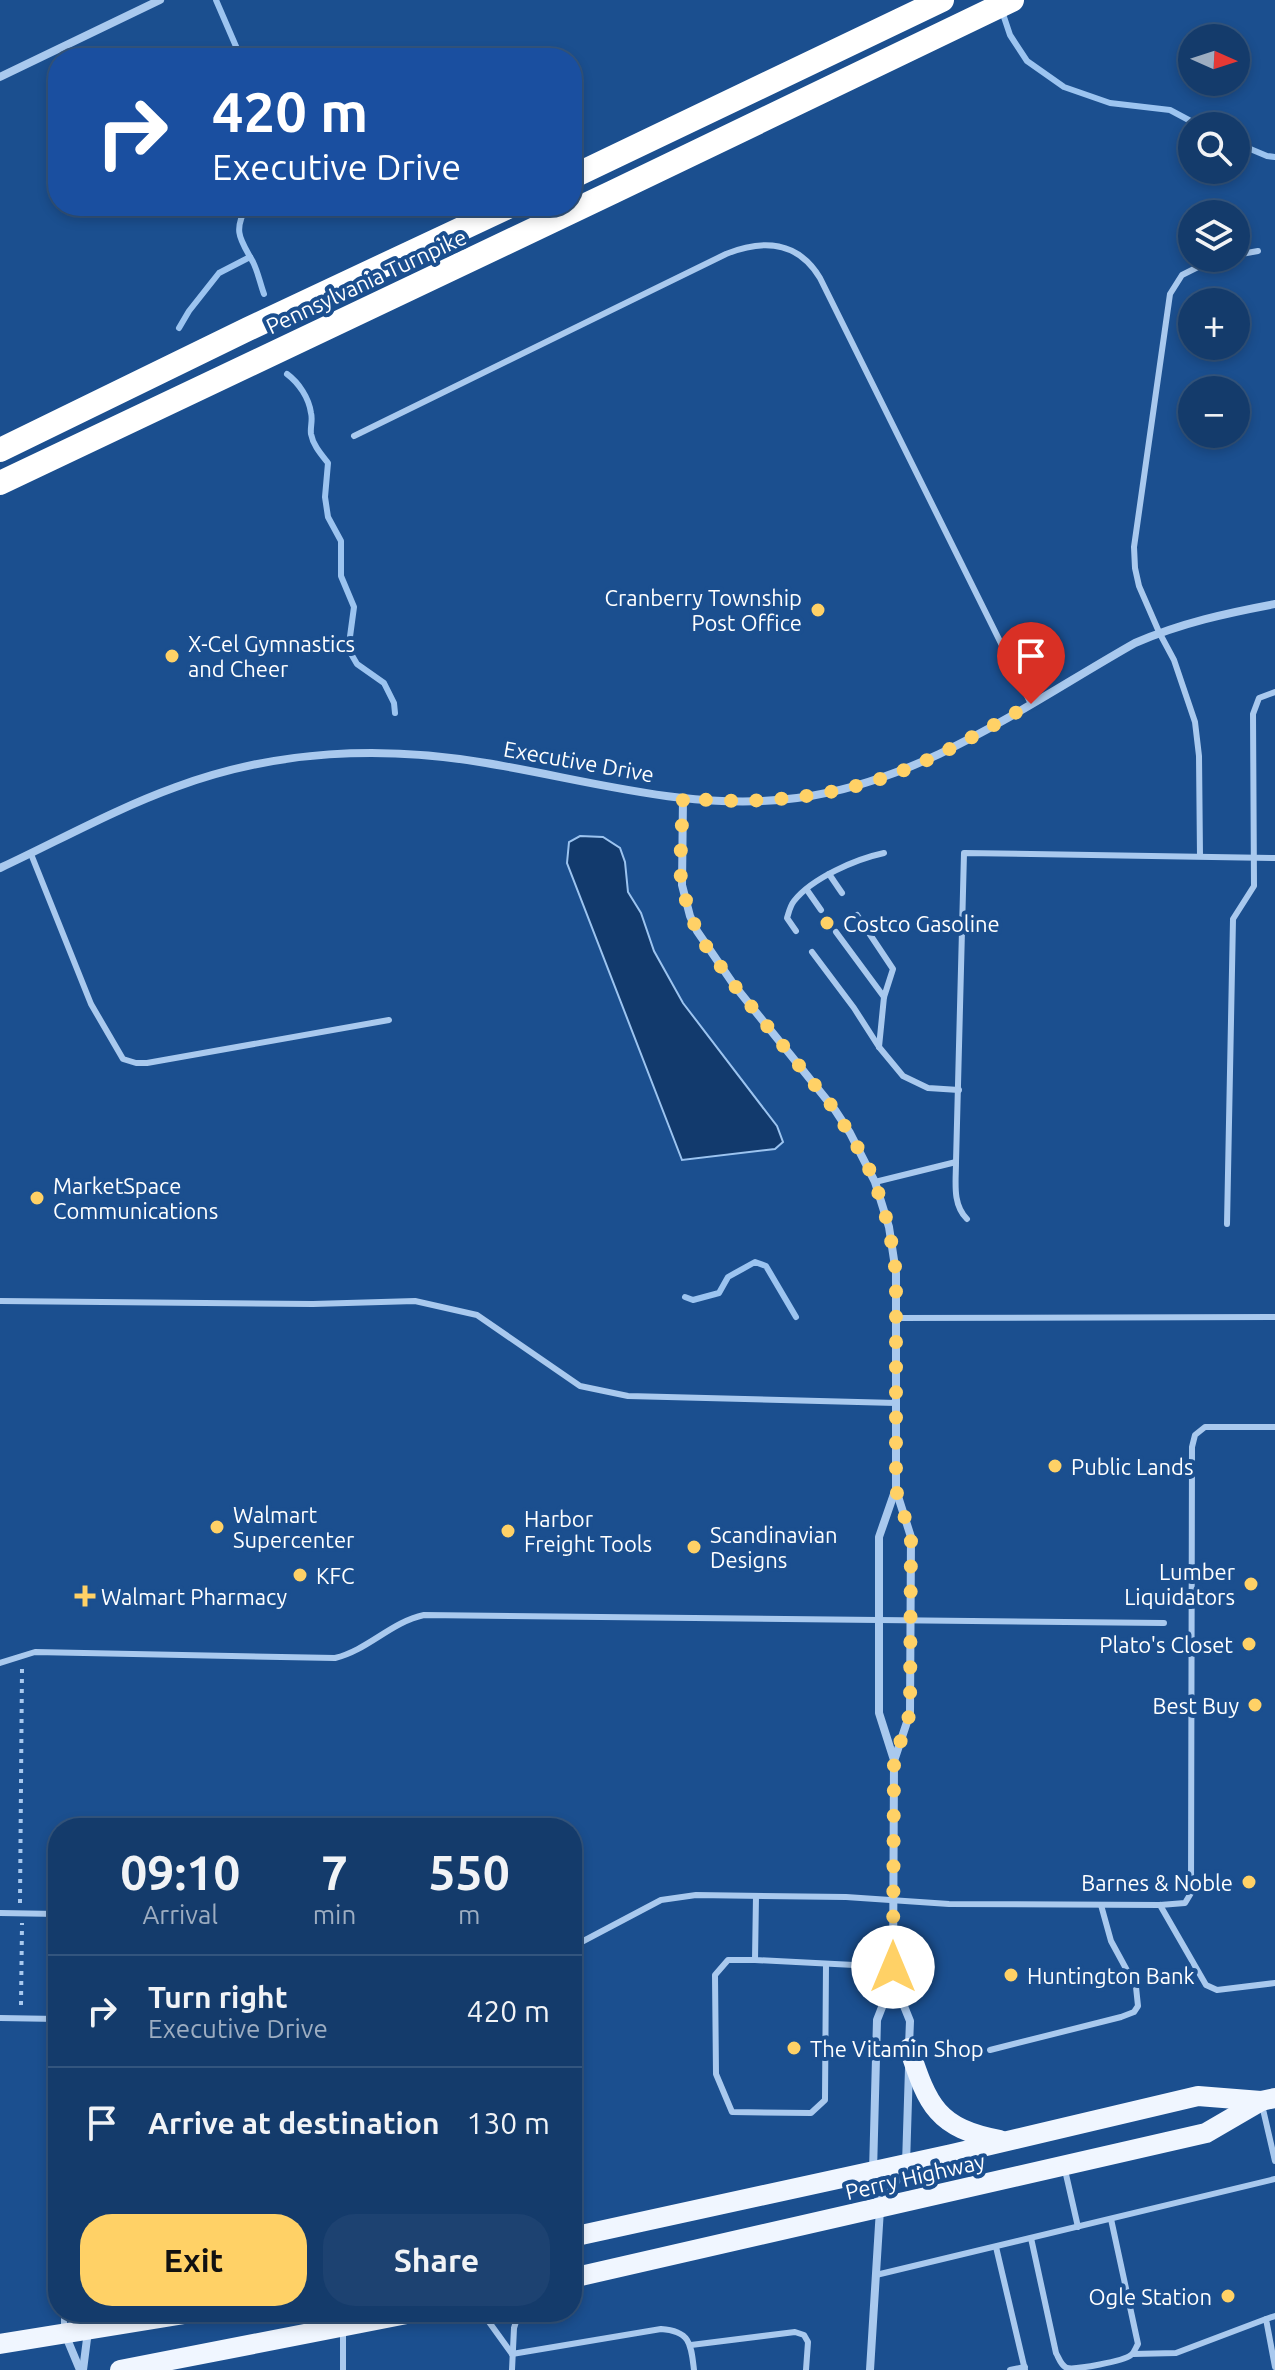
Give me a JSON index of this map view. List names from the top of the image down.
{
  "streets": {
    "highway": ["Pennsylvania Turnpike"],
    "main road": ["Perry Highway"],
    "street": ["Executive Drive"]
  },
  "places": {
    "other": [
      "Cranberry Township Post Office",
      "X-Cel Gymnastics and Cheer",
      "Costco Gasoline",
      "MarketSpace Communications",
      "Public Lands",
      "Walmart Supercenter",
      "Harbor Freight Tools",
      "Scandinavian Designs",
      "KFC",
      "Lumber Liquidators",
      "Plato's Closet",
      "Best Buy",
      "Barnes & Noble",
      "Huntington Bank",
      "The Vitamin Shop",
      "Ogle Station"
    ],
    "health": ["Walmart Pharmacy"]
  },
  "north": "right",
  "page": {
    "map_buttons": ["+", "−"],
    "turn": ["420 m", "Executive Drive"],
    "eta": [
      "09:10",
      "Arrival",
      "7",
      "min",
      "550",
      "m"
    ],
    "list": [
      {
        "name": "Turn right",
        "note": "Executive Drive",
        "value": "420 m"
      },
      {
        "name": "Arrive at destination",
        "value": "130 m"
      }
    ],
    "buttons": ["Exit", "Share"]
  }
}
